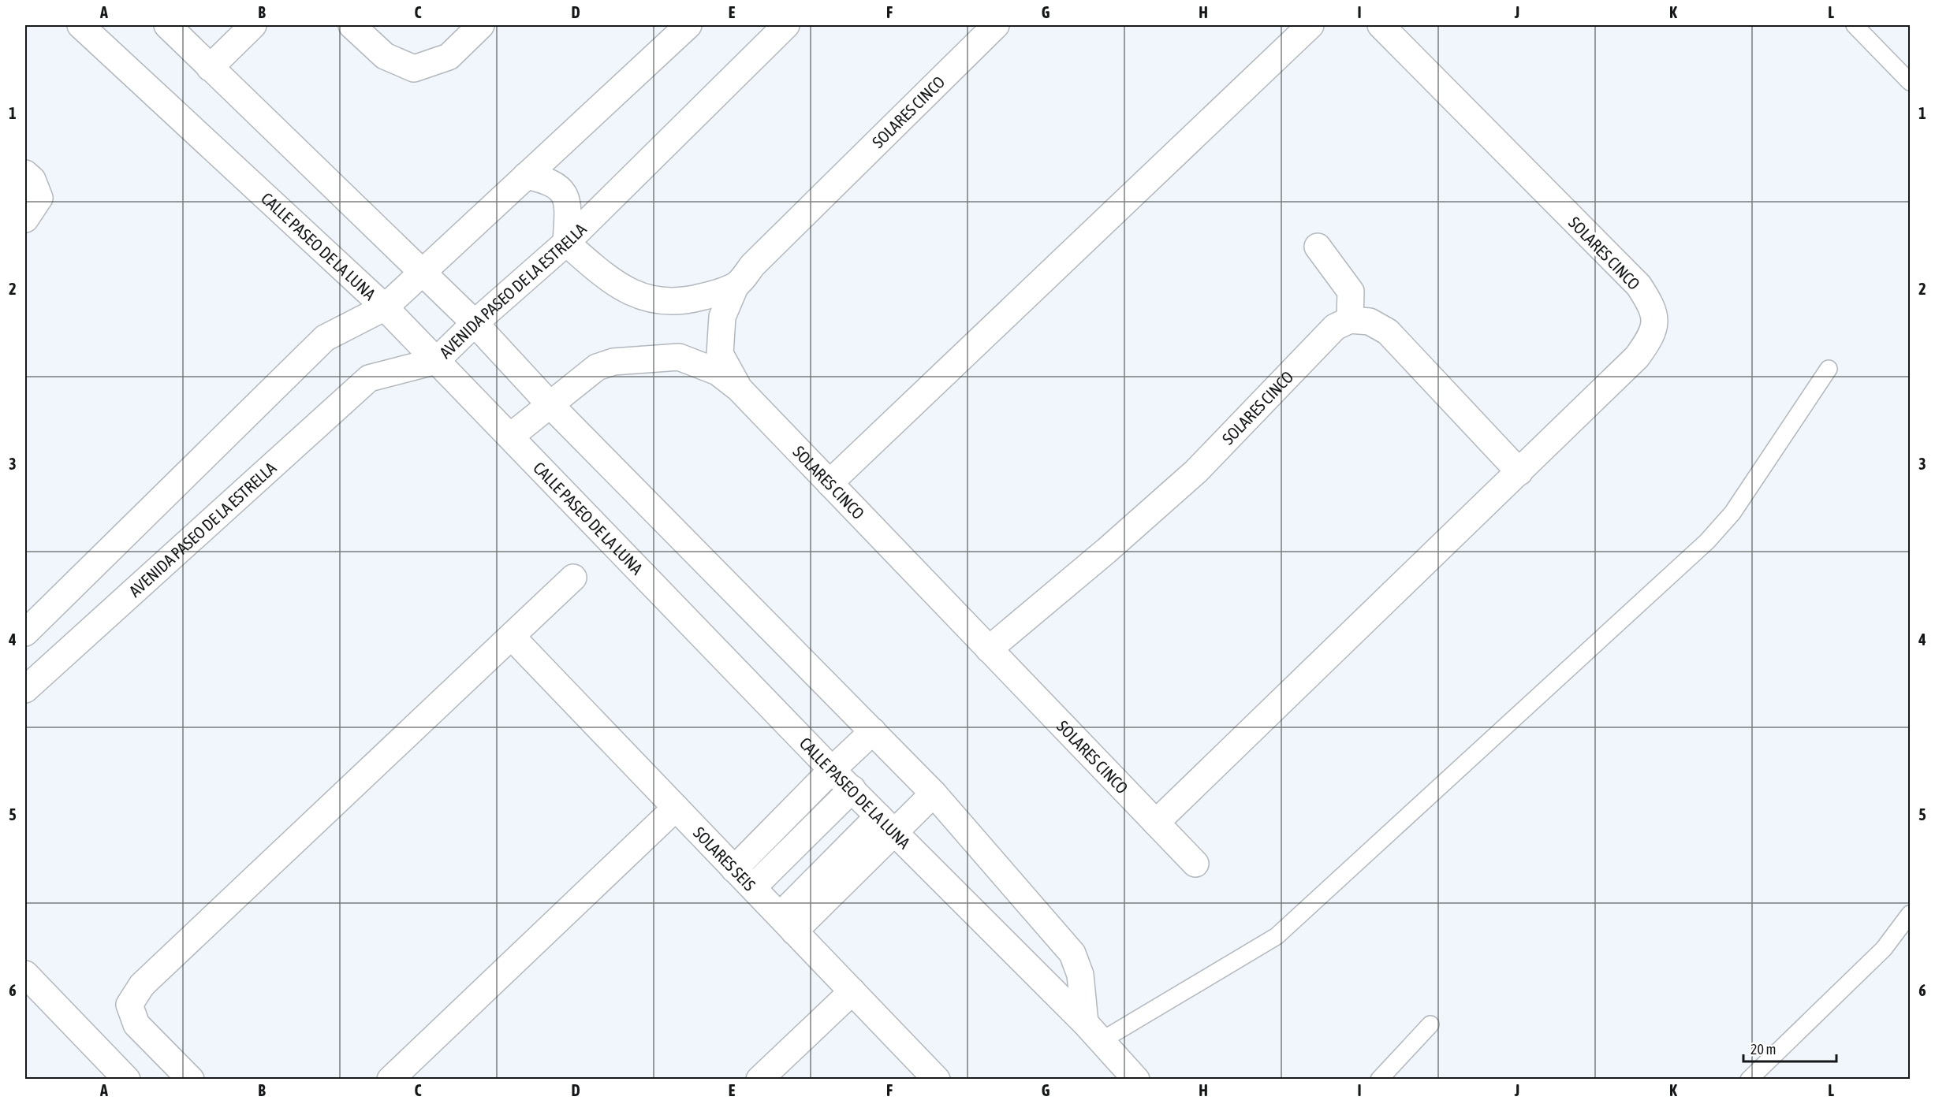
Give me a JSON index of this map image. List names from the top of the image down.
{
  "streets": {
    "street": [
      "SOLARES CINCO",
      "CALLE PASEO DE LA LUNA",
      "AVENIDA PASEO DE LA ESTRELLA",
      "SOLARES SEIS"
    ]
  },
  "crossings": [
    ["SOLARES CINCO", "CALLE PASEO DE LA LUNA"],
    ["CALLE PASEO DE LA LUNA", "AVENIDA PASEO DE LA ESTRELLA"]
  ],
  "scale_bar": "20 m",
  "grid": {
    "columns": [
      "A",
      "B",
      "C",
      "D",
      "E",
      "F",
      "G",
      "H",
      "I",
      "J",
      "K",
      "L"
    ],
    "rows": [
      "1",
      "2",
      "3",
      "4",
      "5",
      "6"
    ]
  }
}
